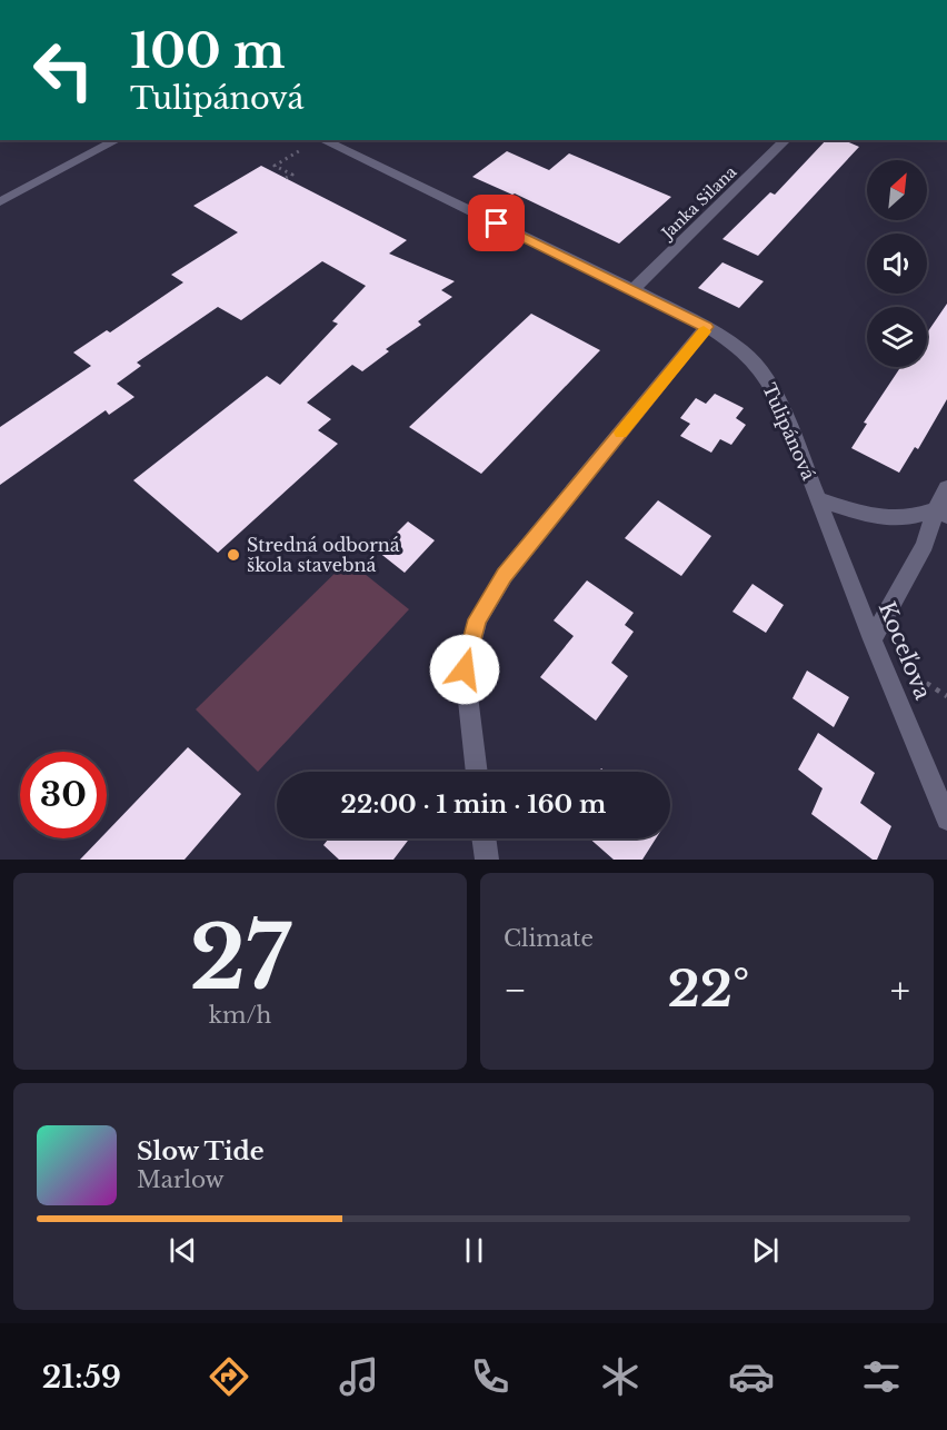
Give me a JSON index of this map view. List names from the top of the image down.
{
  "streets": {
    "street": ["Janka Silana", "Tulipánová", "Koceľova"]
  },
  "crossings": [
    ["Janka Silana", "Tulipánová"],
    ["Tulipánová", "Koceľova"]
  ],
  "places": ["Stredná odborná škola stavebná"],
  "north": "top right",
  "page": {
    "turn": ["100 m", "Tulipánová"],
    "limit": "30",
    "trip": "22:00 · 1 min · 160 m",
    "tile": [
      ["27", "km/h"],
      "Climate"
    ],
    "heat": ["−", "22°", "+"],
    "song": ["Slow Tide", "Marlow"],
    "tabs": "21:59"
  }
}
